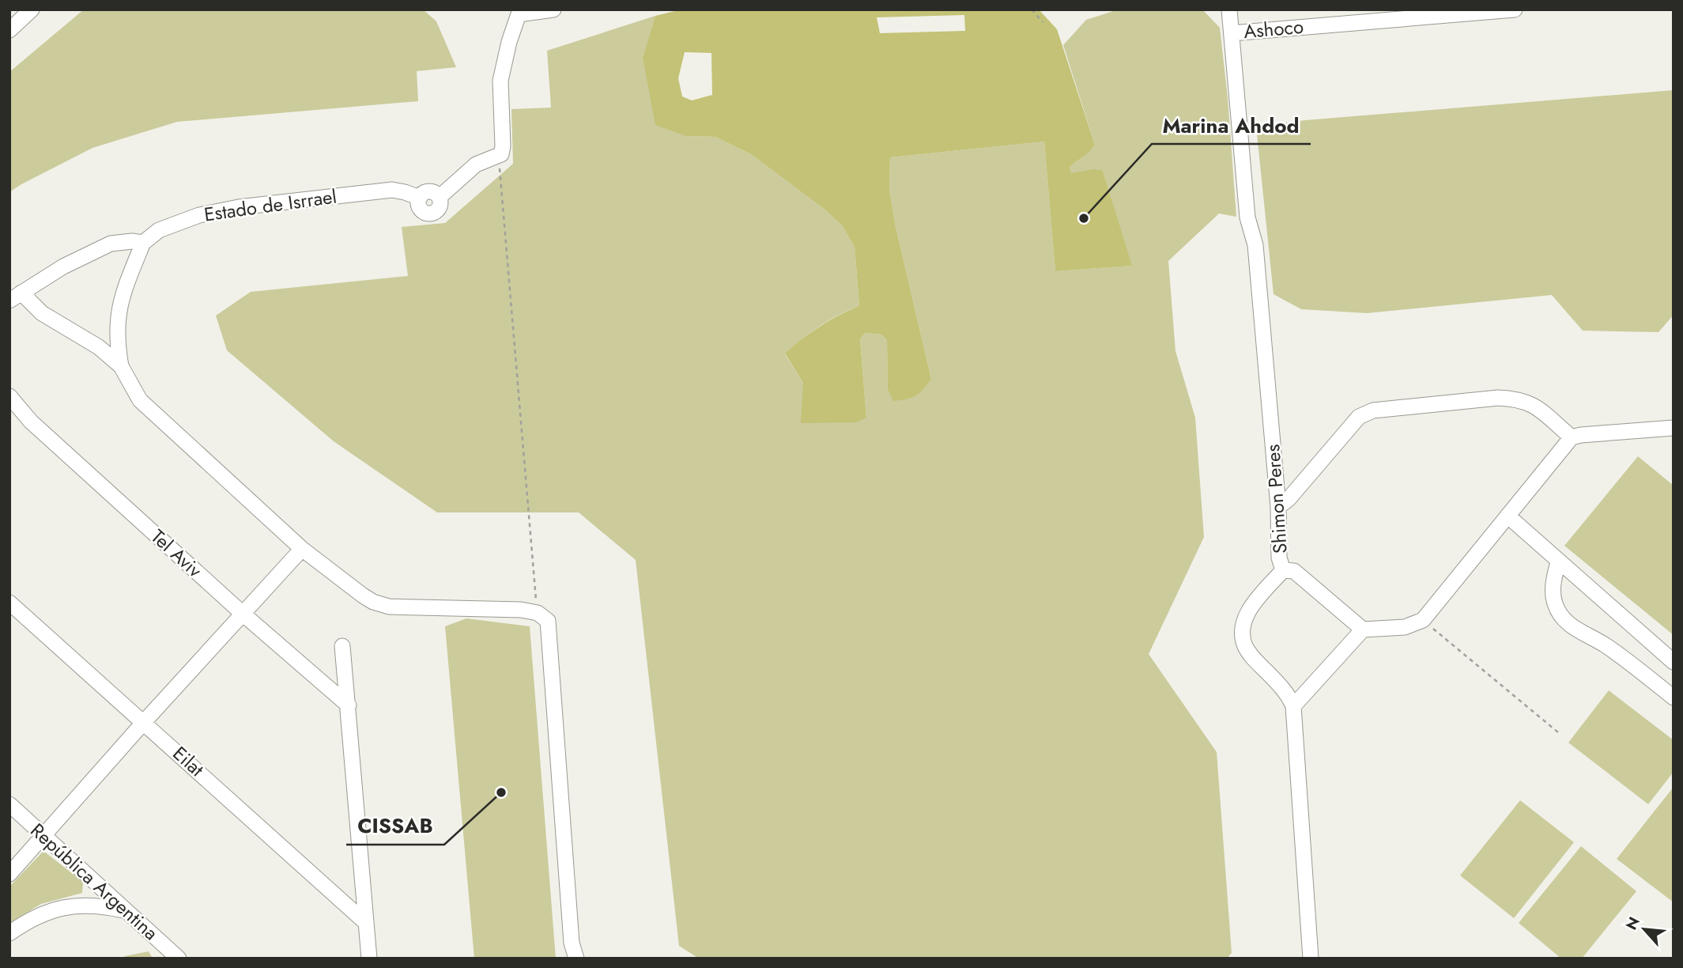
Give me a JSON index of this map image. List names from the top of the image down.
{
  "streets": {
    "street": [
      "Ashoco",
      "Estado de Isrrael",
      "Shimon Peres",
      "Tel Aviv",
      "Eilat",
      "República Argentina"
    ]
  },
  "crossings": [
    ["Ashoco", "Shimon Peres"]
  ],
  "places": ["Marina Ahdod", "CISSAB"],
  "north": "top left"
}
